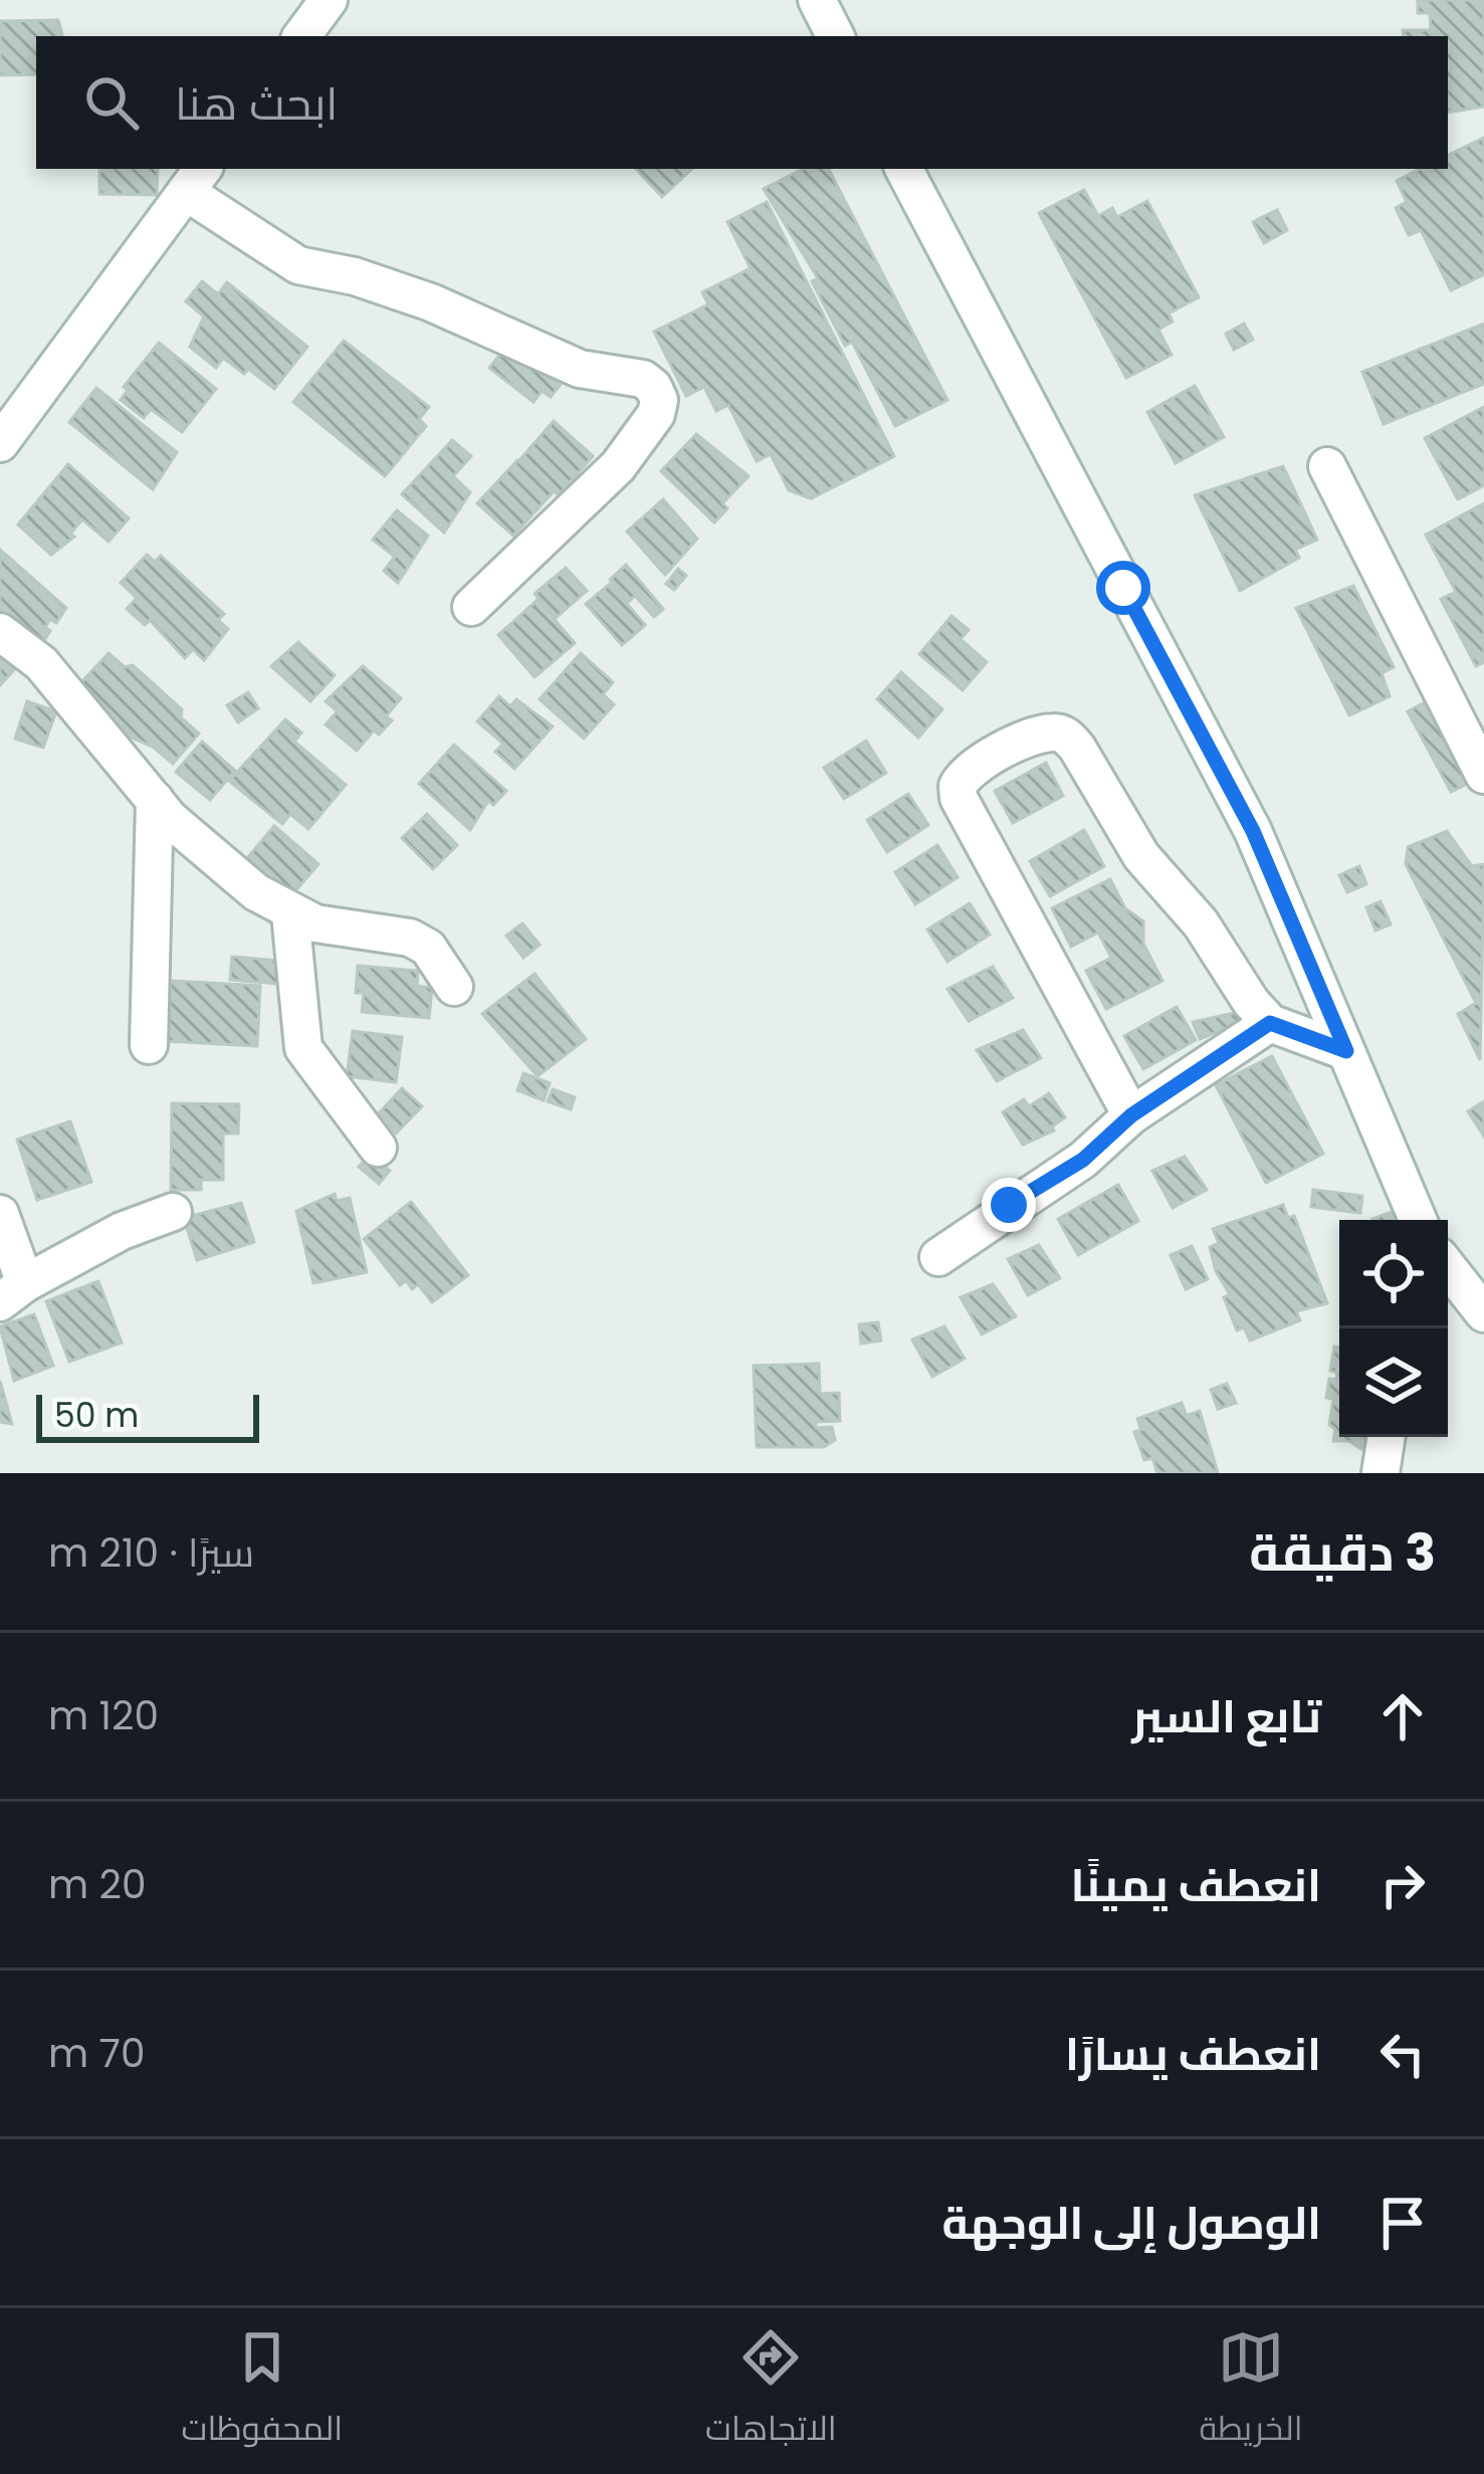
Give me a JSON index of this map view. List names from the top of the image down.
{
  "scale_bar": "50 m",
  "page": {
    "search": "ابحث هنا",
    "scale": "50 m",
    "heading": ["3 دقيقة", "سيرًا · 210 m"],
    "list": [
      ["تابع السير", "120 m"],
      ["انعطف يمينًا", "20 m"],
      ["انعطف يسارًا", "70 m"],
      "الوصول إلى الوجهة"
    ],
    "nav": ["الخريطة", "الاتجاهات", "المحفوظات"]
  }
}
